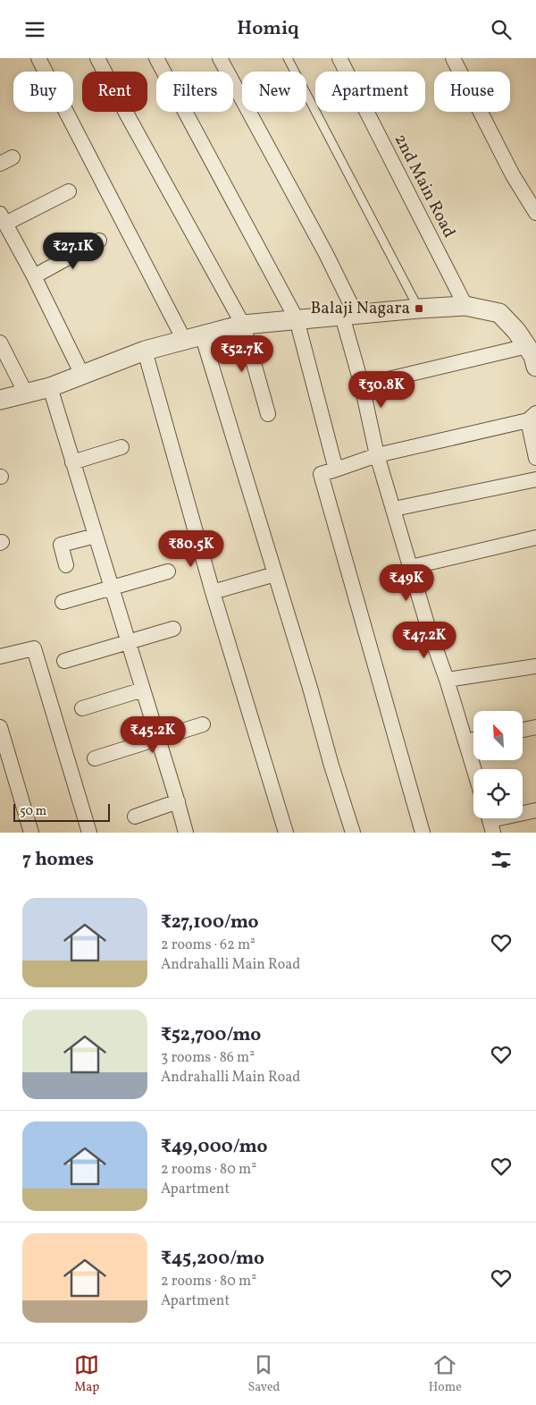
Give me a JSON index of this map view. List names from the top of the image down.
{
  "streets": {
    "street": ["2nd Main Road"]
  },
  "places": {
    "transit": ["Balaji Nagara"]
  },
  "scale_bar": "50 m",
  "north": "top left",
  "page": {
    "header": "Homiq",
    "chip": [
      "Buy",
      "Rent",
      "Filters",
      "New",
      "Apartment",
      "House"
    ],
    "price": [
      "₹27.1K",
      "₹52.7K",
      "₹30.8K",
      "₹80.5K",
      "₹49K",
      "₹47.2K",
      "₹45.2K"
    ],
    "scale": "50 m",
    "heading": "7 homes",
    "list": [
      {
        "name": "₹27,100/mo",
        "note": "2 rooms · 62 m² · Andrahalli Main Road"
      },
      {
        "name": "₹52,700/mo",
        "note": "3 rooms · 86 m² · Andrahalli Main Road"
      },
      {
        "name": "₹49,000/mo",
        "note": "2 rooms · 80 m² · Apartment"
      },
      {
        "name": "₹45,200/mo",
        "note": "2 rooms · 80 m² · Apartment"
      }
    ],
    "tabs": ["Map", "Saved", "Home"]
  }
}
